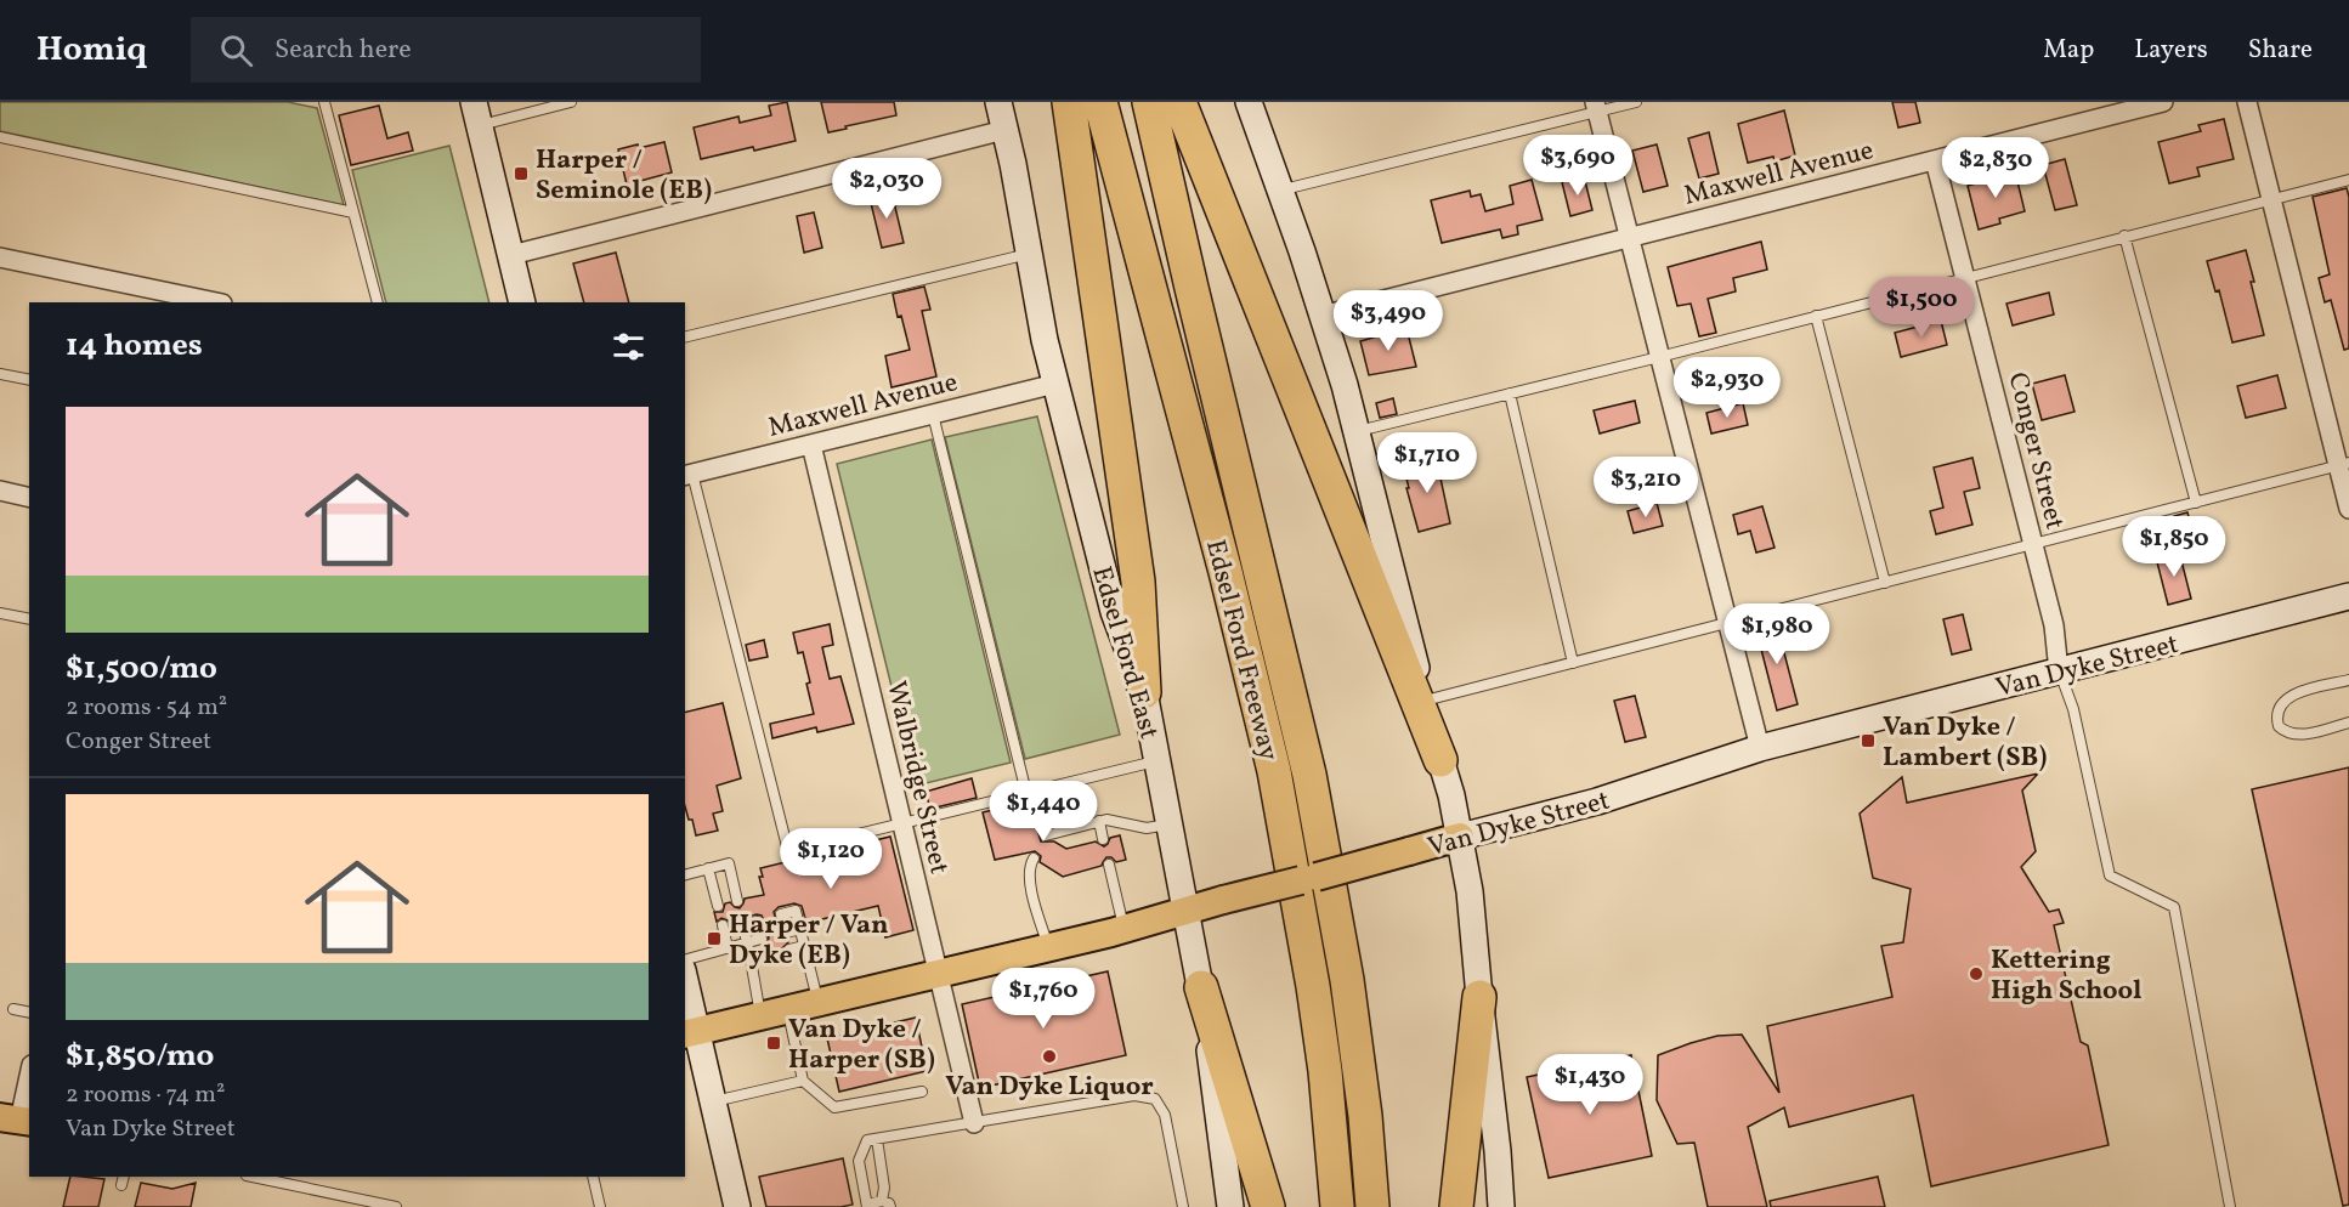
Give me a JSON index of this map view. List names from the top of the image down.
{
  "streets": {
    "highway": ["Edsel Ford Freeway"],
    "main road": ["Van Dyke Street"],
    "street": [
      "Maxwell Avenue",
      "Conger Street",
      "Edsel Ford East",
      "Walbridge Street"
    ]
  },
  "crossings": [
    ["Maxwell Avenue", "Conger Street"],
    ["Maxwell Avenue", "Edsel Ford East"],
    ["Maxwell Avenue", "Walbridge Street"],
    ["Conger Street", "Van Dyke Street"],
    ["Edsel Ford East", "Van Dyke Street"],
    ["Van Dyke Street", "Walbridge Street"]
  ],
  "places": {
    "transit": [
      "Harper / Seminole (EB)",
      "Van Dyke / Lambert (SB)",
      "Harper / Van Dyke (EB)",
      "Van Dyke / Harper (SB)"
    ],
    "other": ["Kettering High School", "Van Dyke Liquor"]
  },
  "page": {
    "header": "Homiq",
    "search": "Search here",
    "nav": ["Map", "Layers", "Share"],
    "price": [
      "$3,690",
      "$2,830",
      "$2,030",
      "$1,500",
      "$3,490",
      "$2,930",
      "$1,710",
      "$3,210",
      "$1,850",
      "$1,980",
      "$1,440",
      "$1,120",
      "$1,760",
      "$1,430"
    ],
    "heading": "14 homes",
    "list": [
      {
        "name": "$1,500/mo",
        "note": "2 rooms · 54 m² · Conger Street"
      },
      {
        "name": "$1,850/mo",
        "note": "2 rooms · 74 m² · Van Dyke Street"
      }
    ]
  }
}
